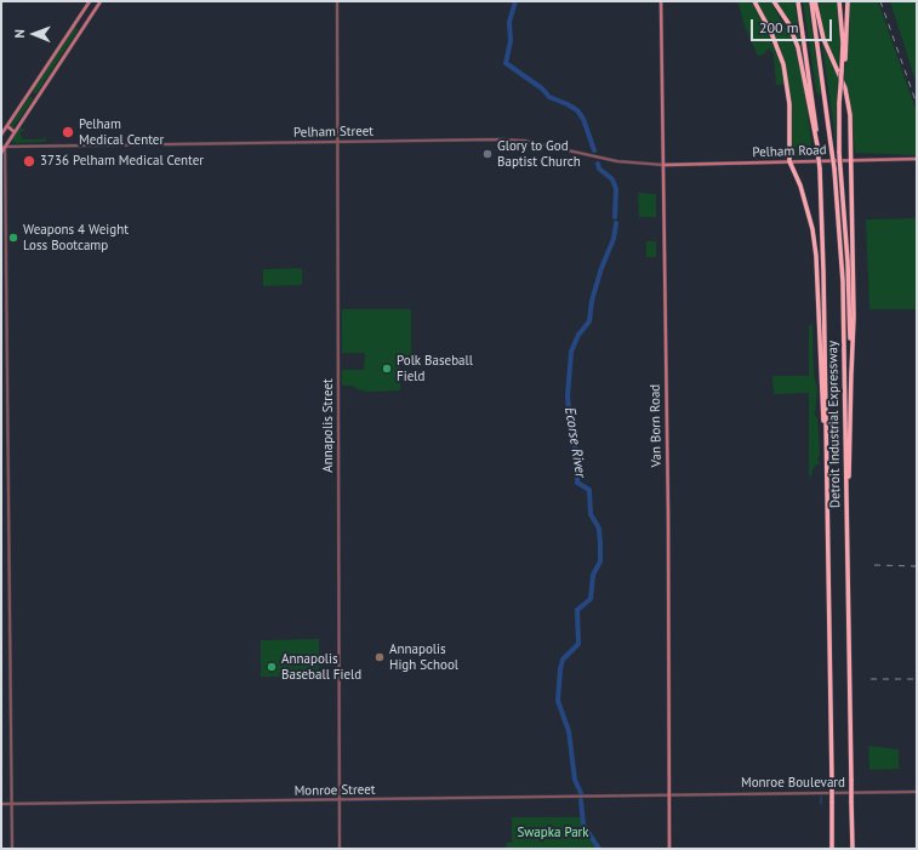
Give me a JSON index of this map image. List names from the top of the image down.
{
  "streets": {
    "highway": ["Detroit Industrial Expressway"],
    "main road": ["Pelham Road", "Van Born Road"],
    "street": [
      "Pelham Street",
      "Annapolis Street",
      "Monroe Boulevard",
      "Monroe Street"
    ]
  },
  "crossings": [
    ["Pelham Street", "Pelham Road"],
    ["Pelham Street", "Annapolis Street"],
    ["Pelham Street", "Van Born Road"],
    ["Pelham Road", "Van Born Road"],
    ["Annapolis Street", "Monroe Street"],
    ["Van Born Road", "Monroe Boulevard"],
    ["Van Born Road", "Monroe Street"],
    ["Monroe Boulevard", "Monroe Street"]
  ],
  "water": ["Ecorse River"],
  "parks": ["Swapka Park"],
  "places": [
    "Pelham Medical Center",
    "Glory to God Baptist Church",
    "3736 Pelham Medical Center",
    "Weapons 4 Weight Loss Bootcamp",
    "Polk Baseball Field",
    "Annapolis High School",
    "Annapolis Baseball Field"
  ],
  "scale_bar": "200 m",
  "north": "left"
}
